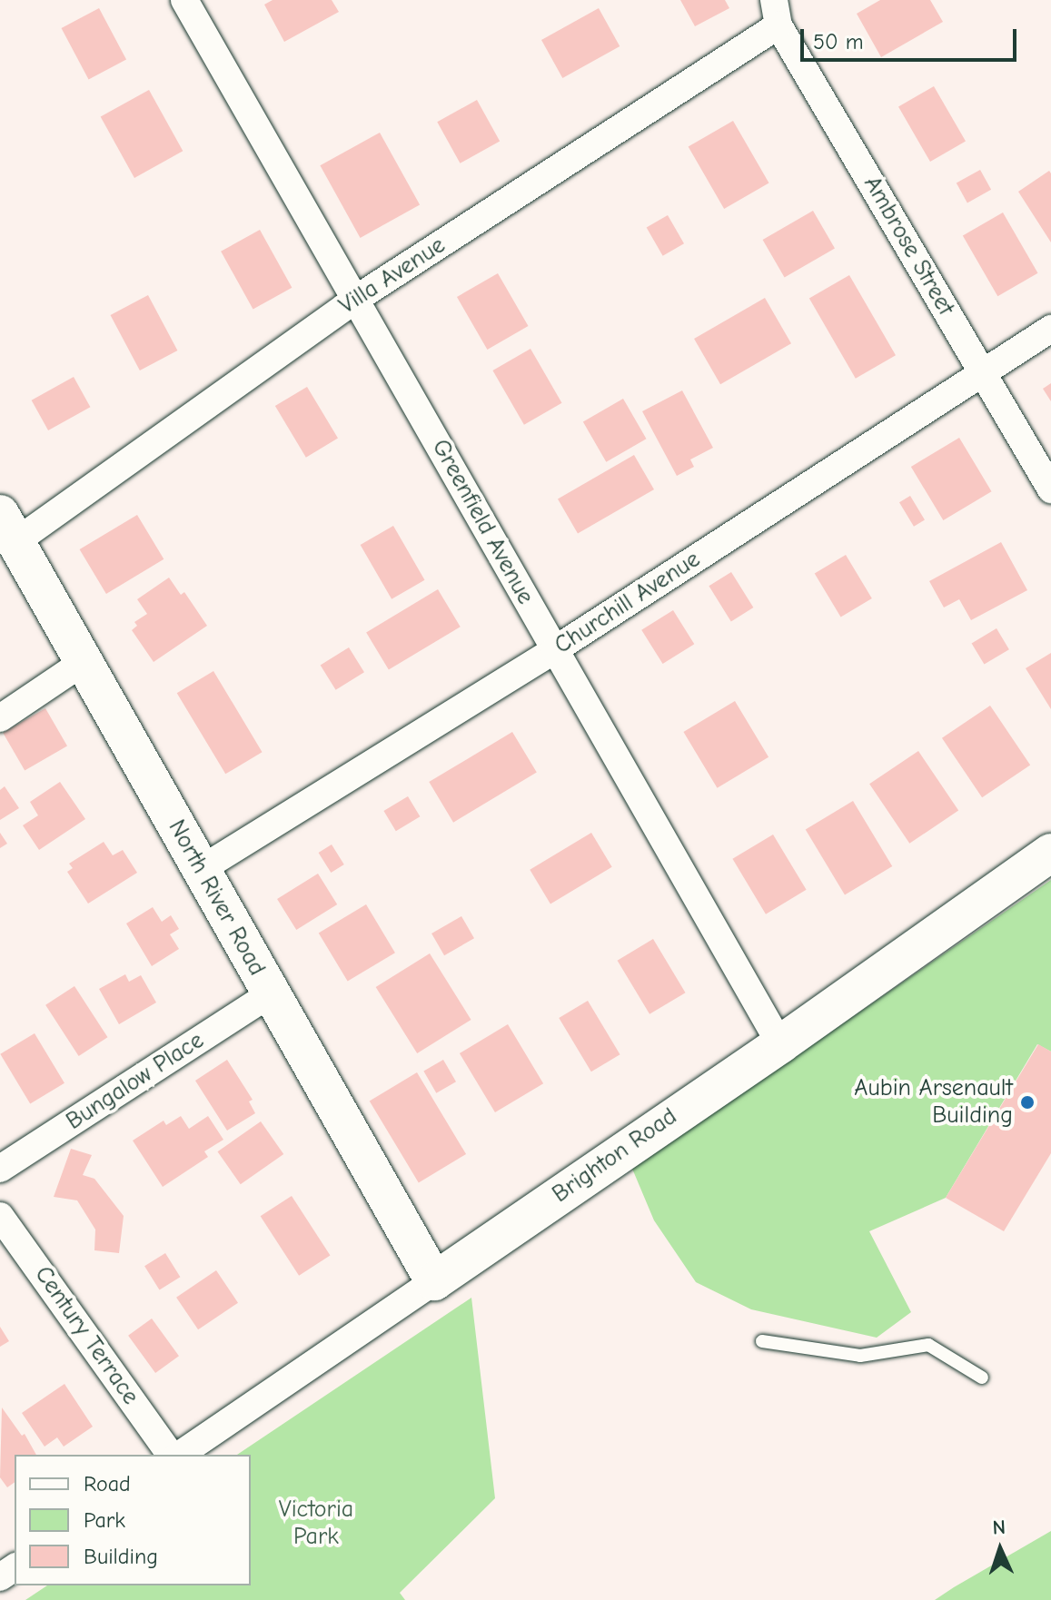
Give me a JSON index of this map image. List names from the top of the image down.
{
  "streets": {
    "main road": ["North River Road", "Brighton Road"],
    "street": [
      "Ambrose Street",
      "Villa Avenue",
      "Greenfield Avenue",
      "Churchill Avenue",
      "Bungalow Place",
      "Century Terrace"
    ]
  },
  "crossings": [
    ["Ambrose Street", "Villa Avenue"],
    ["Ambrose Street", "Churchill Avenue"],
    ["Villa Avenue", "Greenfield Avenue"],
    ["Villa Avenue", "North River Road"],
    ["Greenfield Avenue", "Churchill Avenue"],
    ["Greenfield Avenue", "Brighton Road"],
    ["Churchill Avenue", "North River Road"],
    ["North River Road", "Bungalow Place"],
    ["North River Road", "Brighton Road"]
  ],
  "parks": ["Victoria Park"],
  "places": ["Aubin Arsenault Building"],
  "legend": ["Road", "Park", "Building"],
  "scale_bar": "50 m",
  "north": "top"
}
